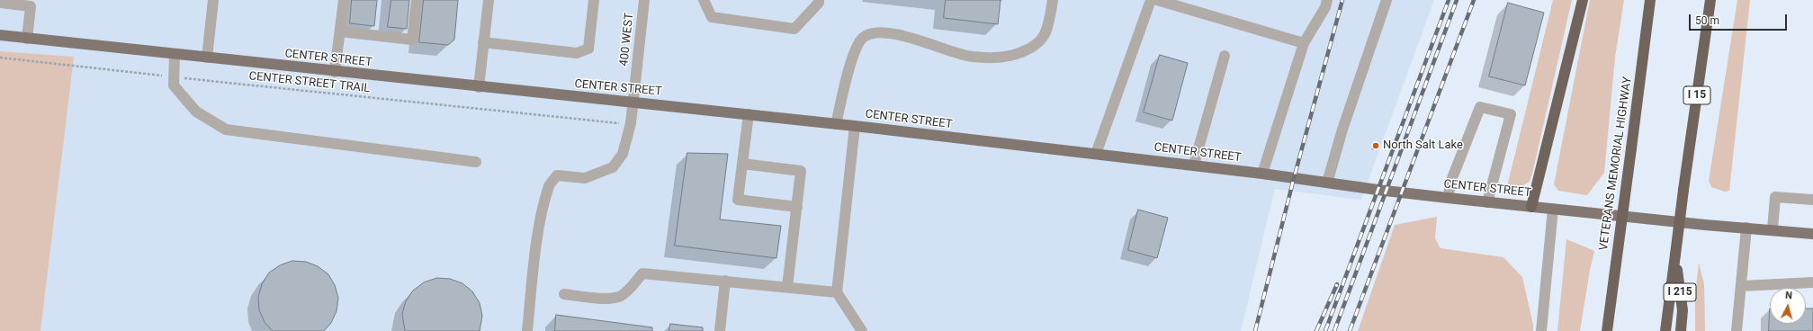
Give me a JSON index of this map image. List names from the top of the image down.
{
  "streets": {
    "highway": ["I 15", "VETERANS MEMORIAL HIGHWAY", "I 215"],
    "main road": ["CENTER STREET"],
    "street": ["400 WEST"],
    "path": ["CENTER STREET TRAIL"]
  },
  "crossings": [
    ["400 WEST", "CENTER STREET"],
    ["I 15", "I 215"]
  ],
  "places": ["North Salt Lake"],
  "scale_bar": "50 m",
  "north": "top"
}
